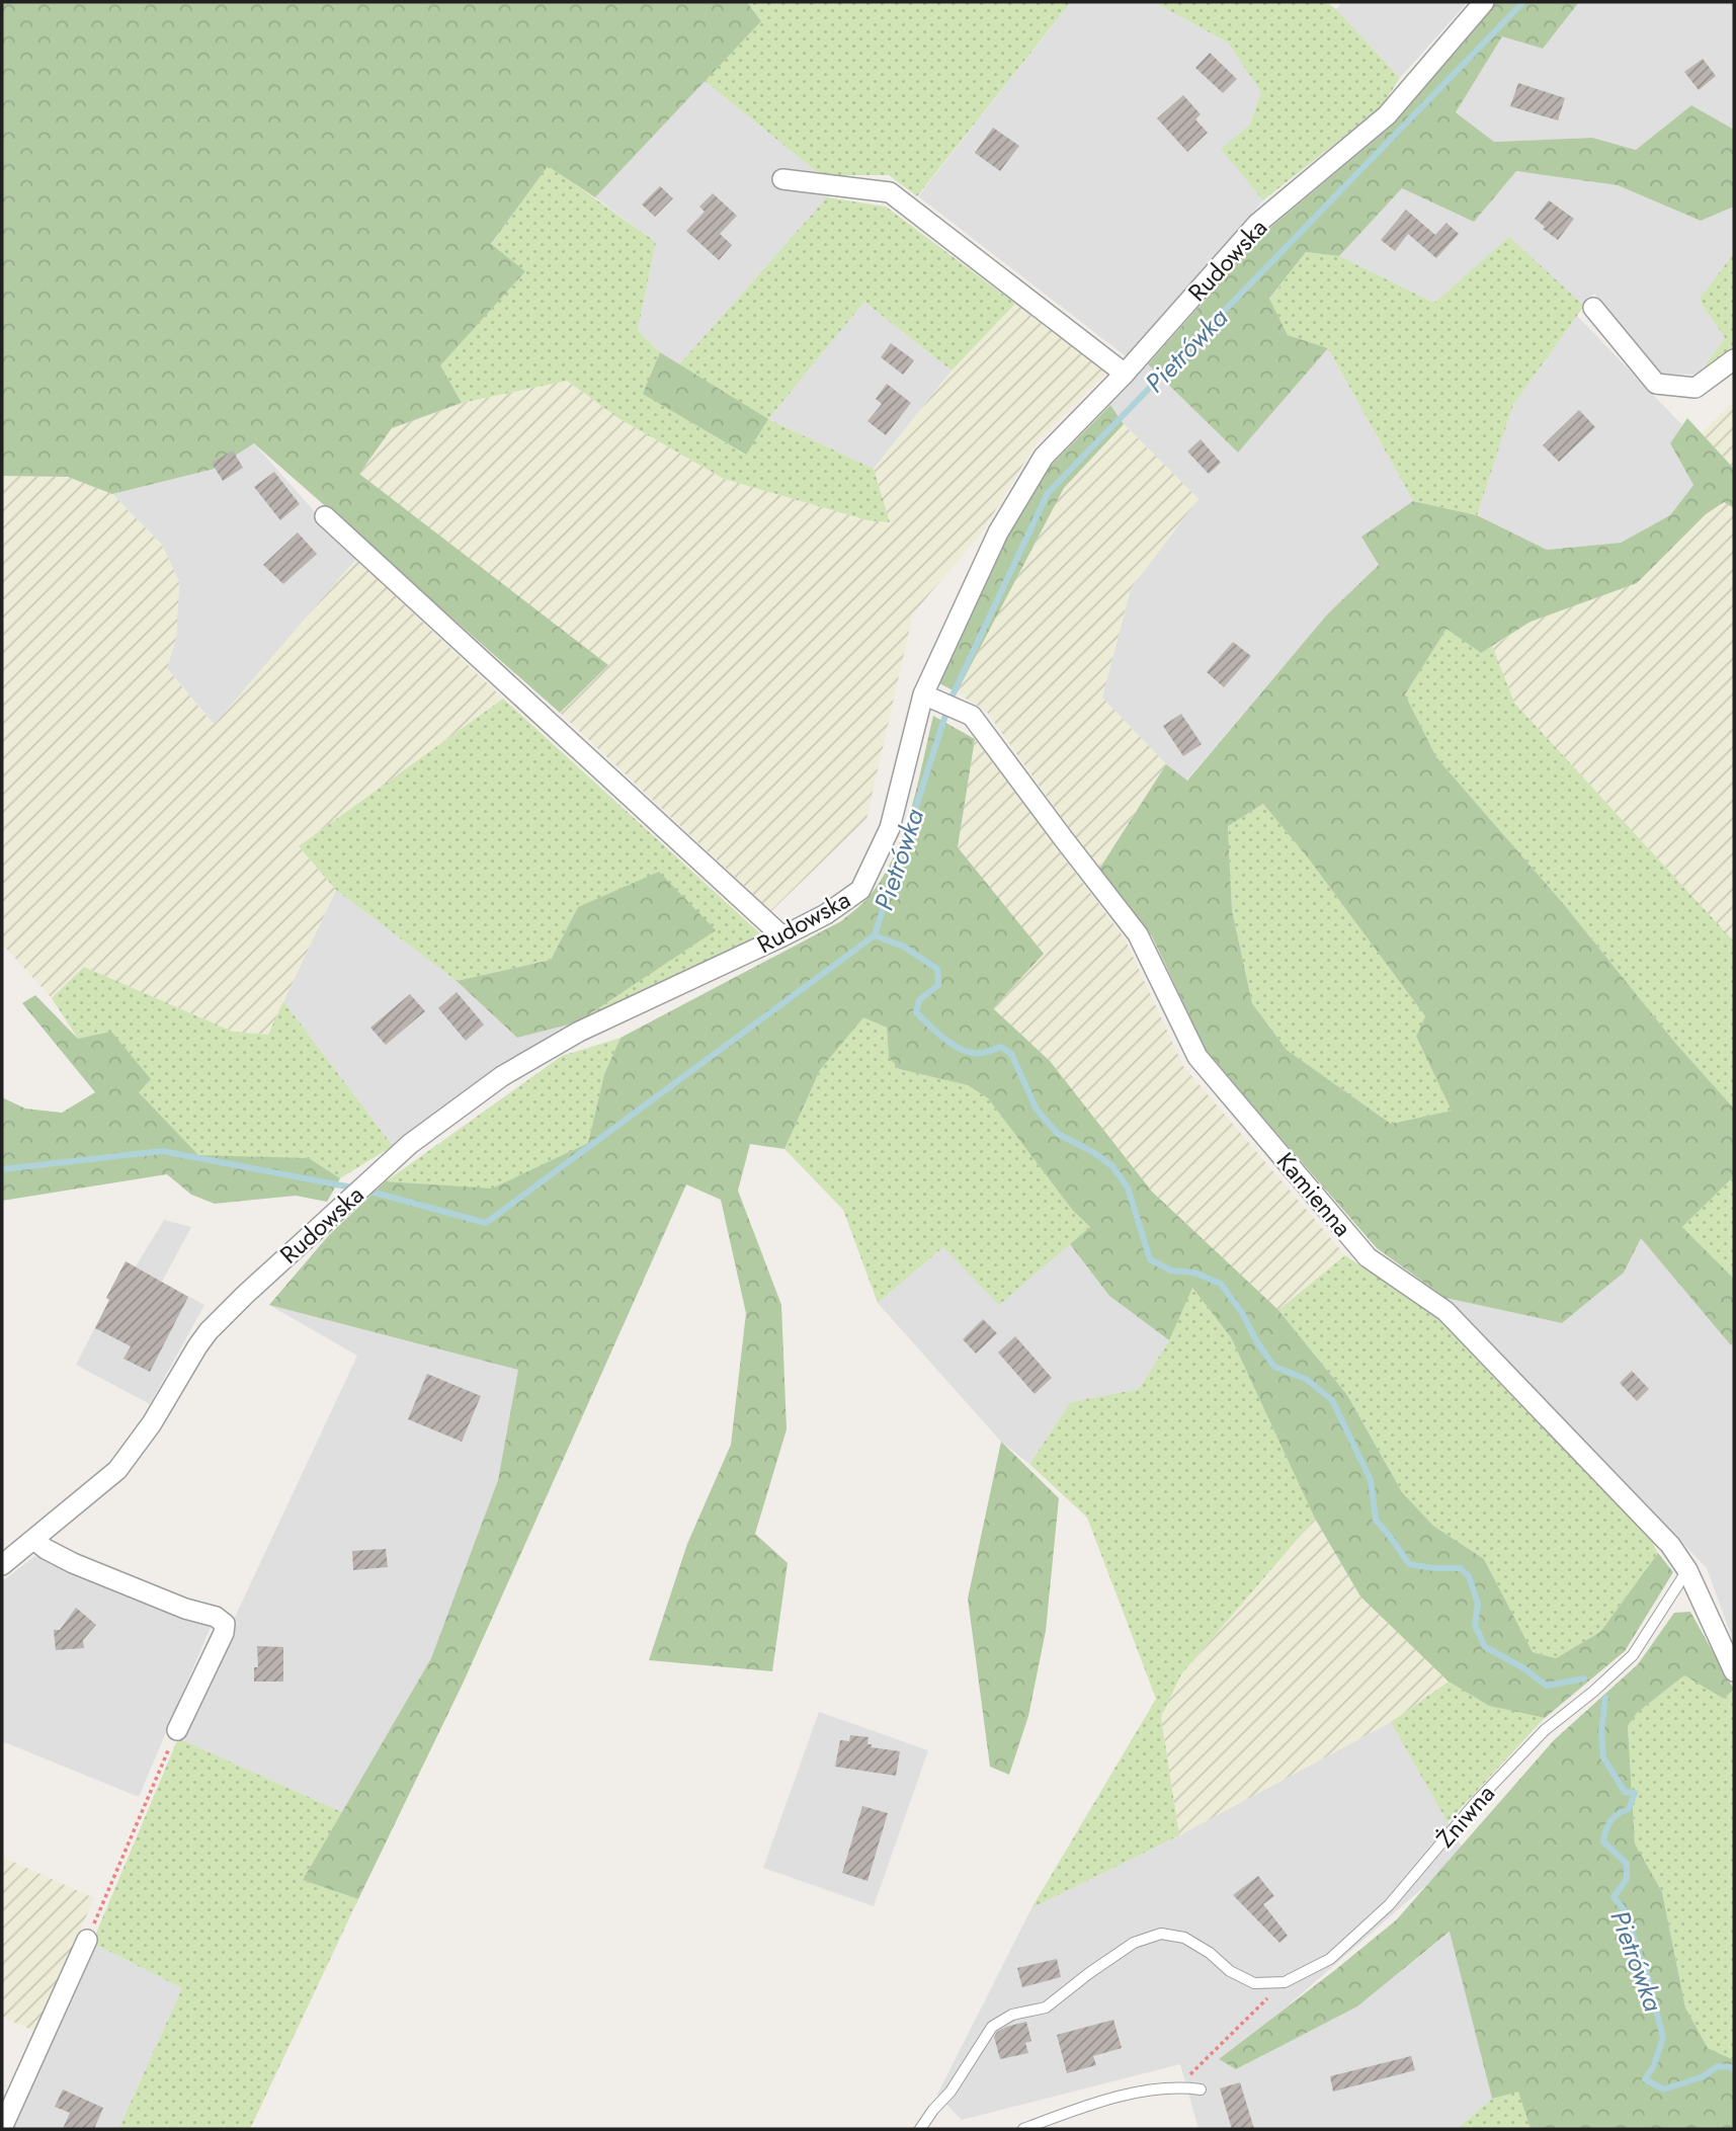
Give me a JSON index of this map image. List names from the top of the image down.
{
  "streets": {
    "street": ["Rudowska", "Kamienna"],
    "lane": ["Żniwna"]
  },
  "crossings": [
    ["Rudowska", "Kamienna"],
    ["Kamienna", "Żniwna"]
  ],
  "water": ["Pietrówka"]
}
